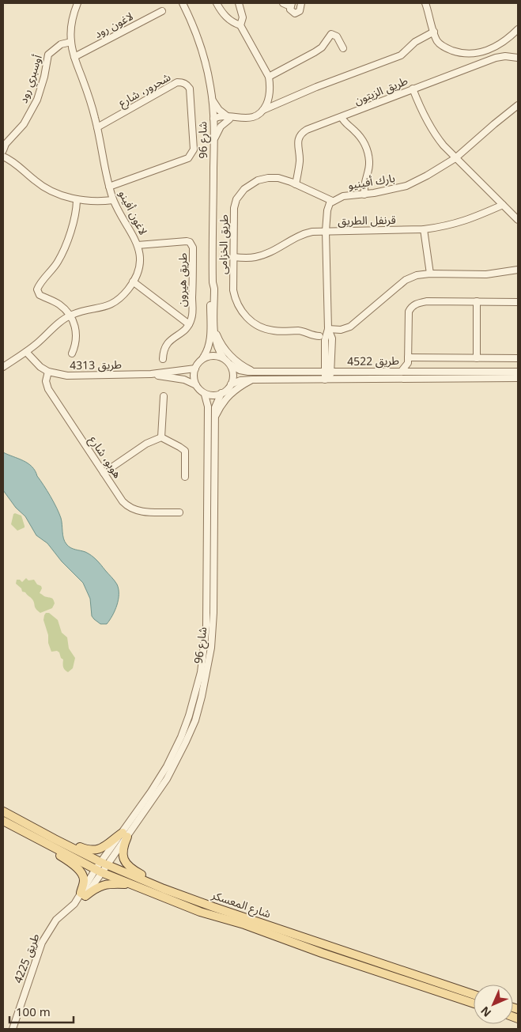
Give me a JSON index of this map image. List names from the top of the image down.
{
  "streets": {
    "main road": ["شارع المعسكر"],
    "street": [
      "لاغون رود",
      "أوسبري رود",
      "شحرور، شارع",
      "طريق الزيتون",
      "شارع 96",
      "بارك أفينيو",
      "لاغون أفينو",
      "قرنفل الطريق",
      "طريق الخزامى",
      "طريق هيرون",
      "طريق 4522",
      "طريق 4313",
      "هوبو، شارع",
      "طريق 4225"
    ]
  },
  "crossings": [
    ["لاغون رود", "لاغون أفينو"],
    ["أوسبري رود", "لاغون أفينو"],
    ["شحرور، شارع", "لاغون أفينو"],
    ["طريق الزيتون", "بارك أفينيو"],
    ["طريق الزيتون", "طريق الخزامى"],
    ["شارع 96", "طريق 4522"],
    ["شارع 96", "طريق 4313"],
    ["شارع 96", "شارع المعسكر"],
    ["شارع 96", "طريق 4225"],
    ["بارك أفينيو", "طريق الخزامى"],
    ["لاغون أفينو", "طريق هيرون"],
    ["لاغون أفينو", "طريق 4313"],
    ["قرنفل الطريق", "طريق الخزامى"],
    ["طريق 4522", "طريق 4313"],
    ["طريق 4313", "هوبو، شارع"],
    ["شارع المعسكر", "طريق 4225"]
  ],
  "scale_bar": "100 m",
  "north": "bottom left"
}
